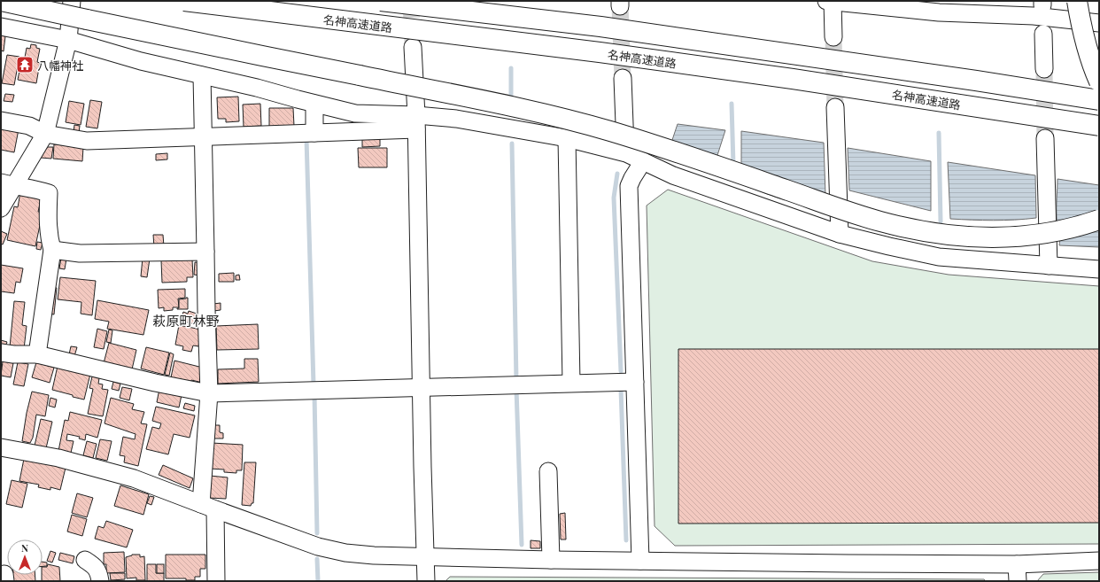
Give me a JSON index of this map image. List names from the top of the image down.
{
  "streets": {
    "highway": ["名神高速道路"]
  },
  "districts": ["萩原町林野"],
  "places": {
    "temple": ["八幡神社"]
  },
  "north": "top"
}
